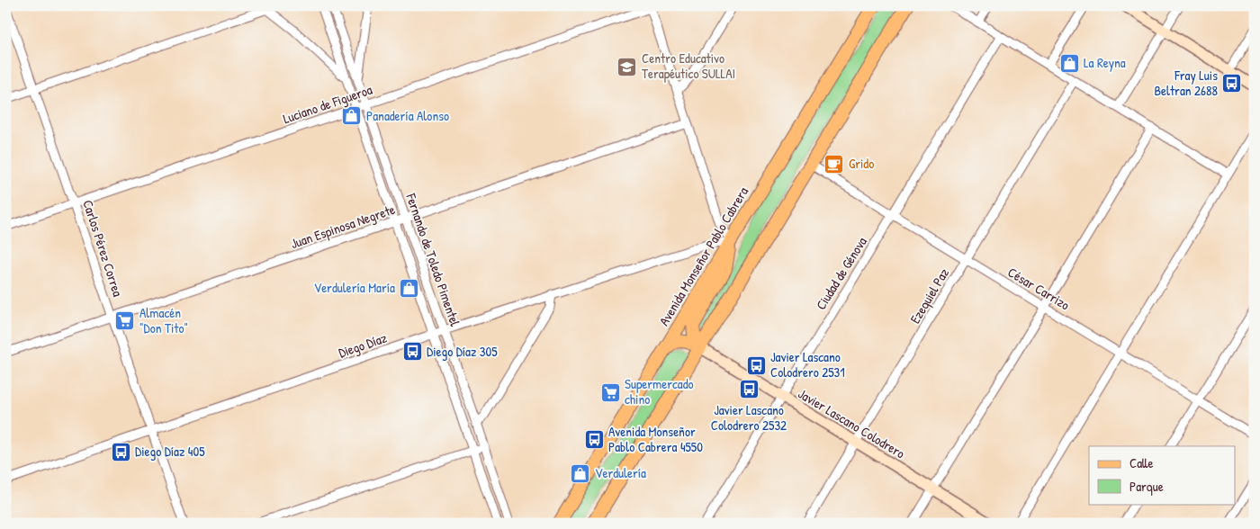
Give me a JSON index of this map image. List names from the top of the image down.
{
  "streets": {
    "main road": ["Avenida Monseñor Pablo Cabrera", "Javier Lascano Colodrero"],
    "street": [
      "Luciano de Figueroa",
      "Juan Espinosa Negrete",
      "Carlos Pérez Correa",
      "Fernando de Toledo Pimentel",
      "Ciudad de Génova",
      "César Carrizo",
      "Ezequiel Paz",
      "Diego Díaz"
    ]
  },
  "crossings": [
    ["Luciano de Figueroa", "Carlos Pérez Correa"],
    ["Luciano de Figueroa", "Fernando de Toledo Pimentel"],
    ["Juan Espinosa Negrete", "Carlos Pérez Correa"],
    ["Juan Espinosa Negrete", "Fernando de Toledo Pimentel"],
    ["Carlos Pérez Correa", "Diego Díaz"],
    ["Avenida Monseñor Pablo Cabrera", "Diego Díaz"],
    ["Fernando de Toledo Pimentel", "Diego Díaz"],
    ["Ciudad de Génova", "César Carrizo"],
    ["Ciudad de Génova", "Javier Lascano Colodrero"],
    ["César Carrizo", "Ezequiel Paz"],
    ["Ezequiel Paz", "Javier Lascano Colodrero"]
  ],
  "places": {
    "shop": [
      "La Reyna",
      "Panadería Alonso",
      "Verdulería María",
      "Verdulería"
    ],
    "school or university": ["Centro Educativo Terapéutico SULLAI"],
    "bus stop": [
      "Fray Luis Beltran 2688",
      "Diego Díaz 305",
      "Javier Lascano Colodrero 2531",
      "Javier Lascano Colodrero 2532",
      "Avenida Monseñor Pablo Cabrera 4550",
      "Diego Díaz 405"
    ],
    "cafe": ["Grido"],
    "supermarket": ["Almacén \"Don Tito\"", "Supermercado chino"]
  },
  "legend": ["Calle", "Parque"]
}
